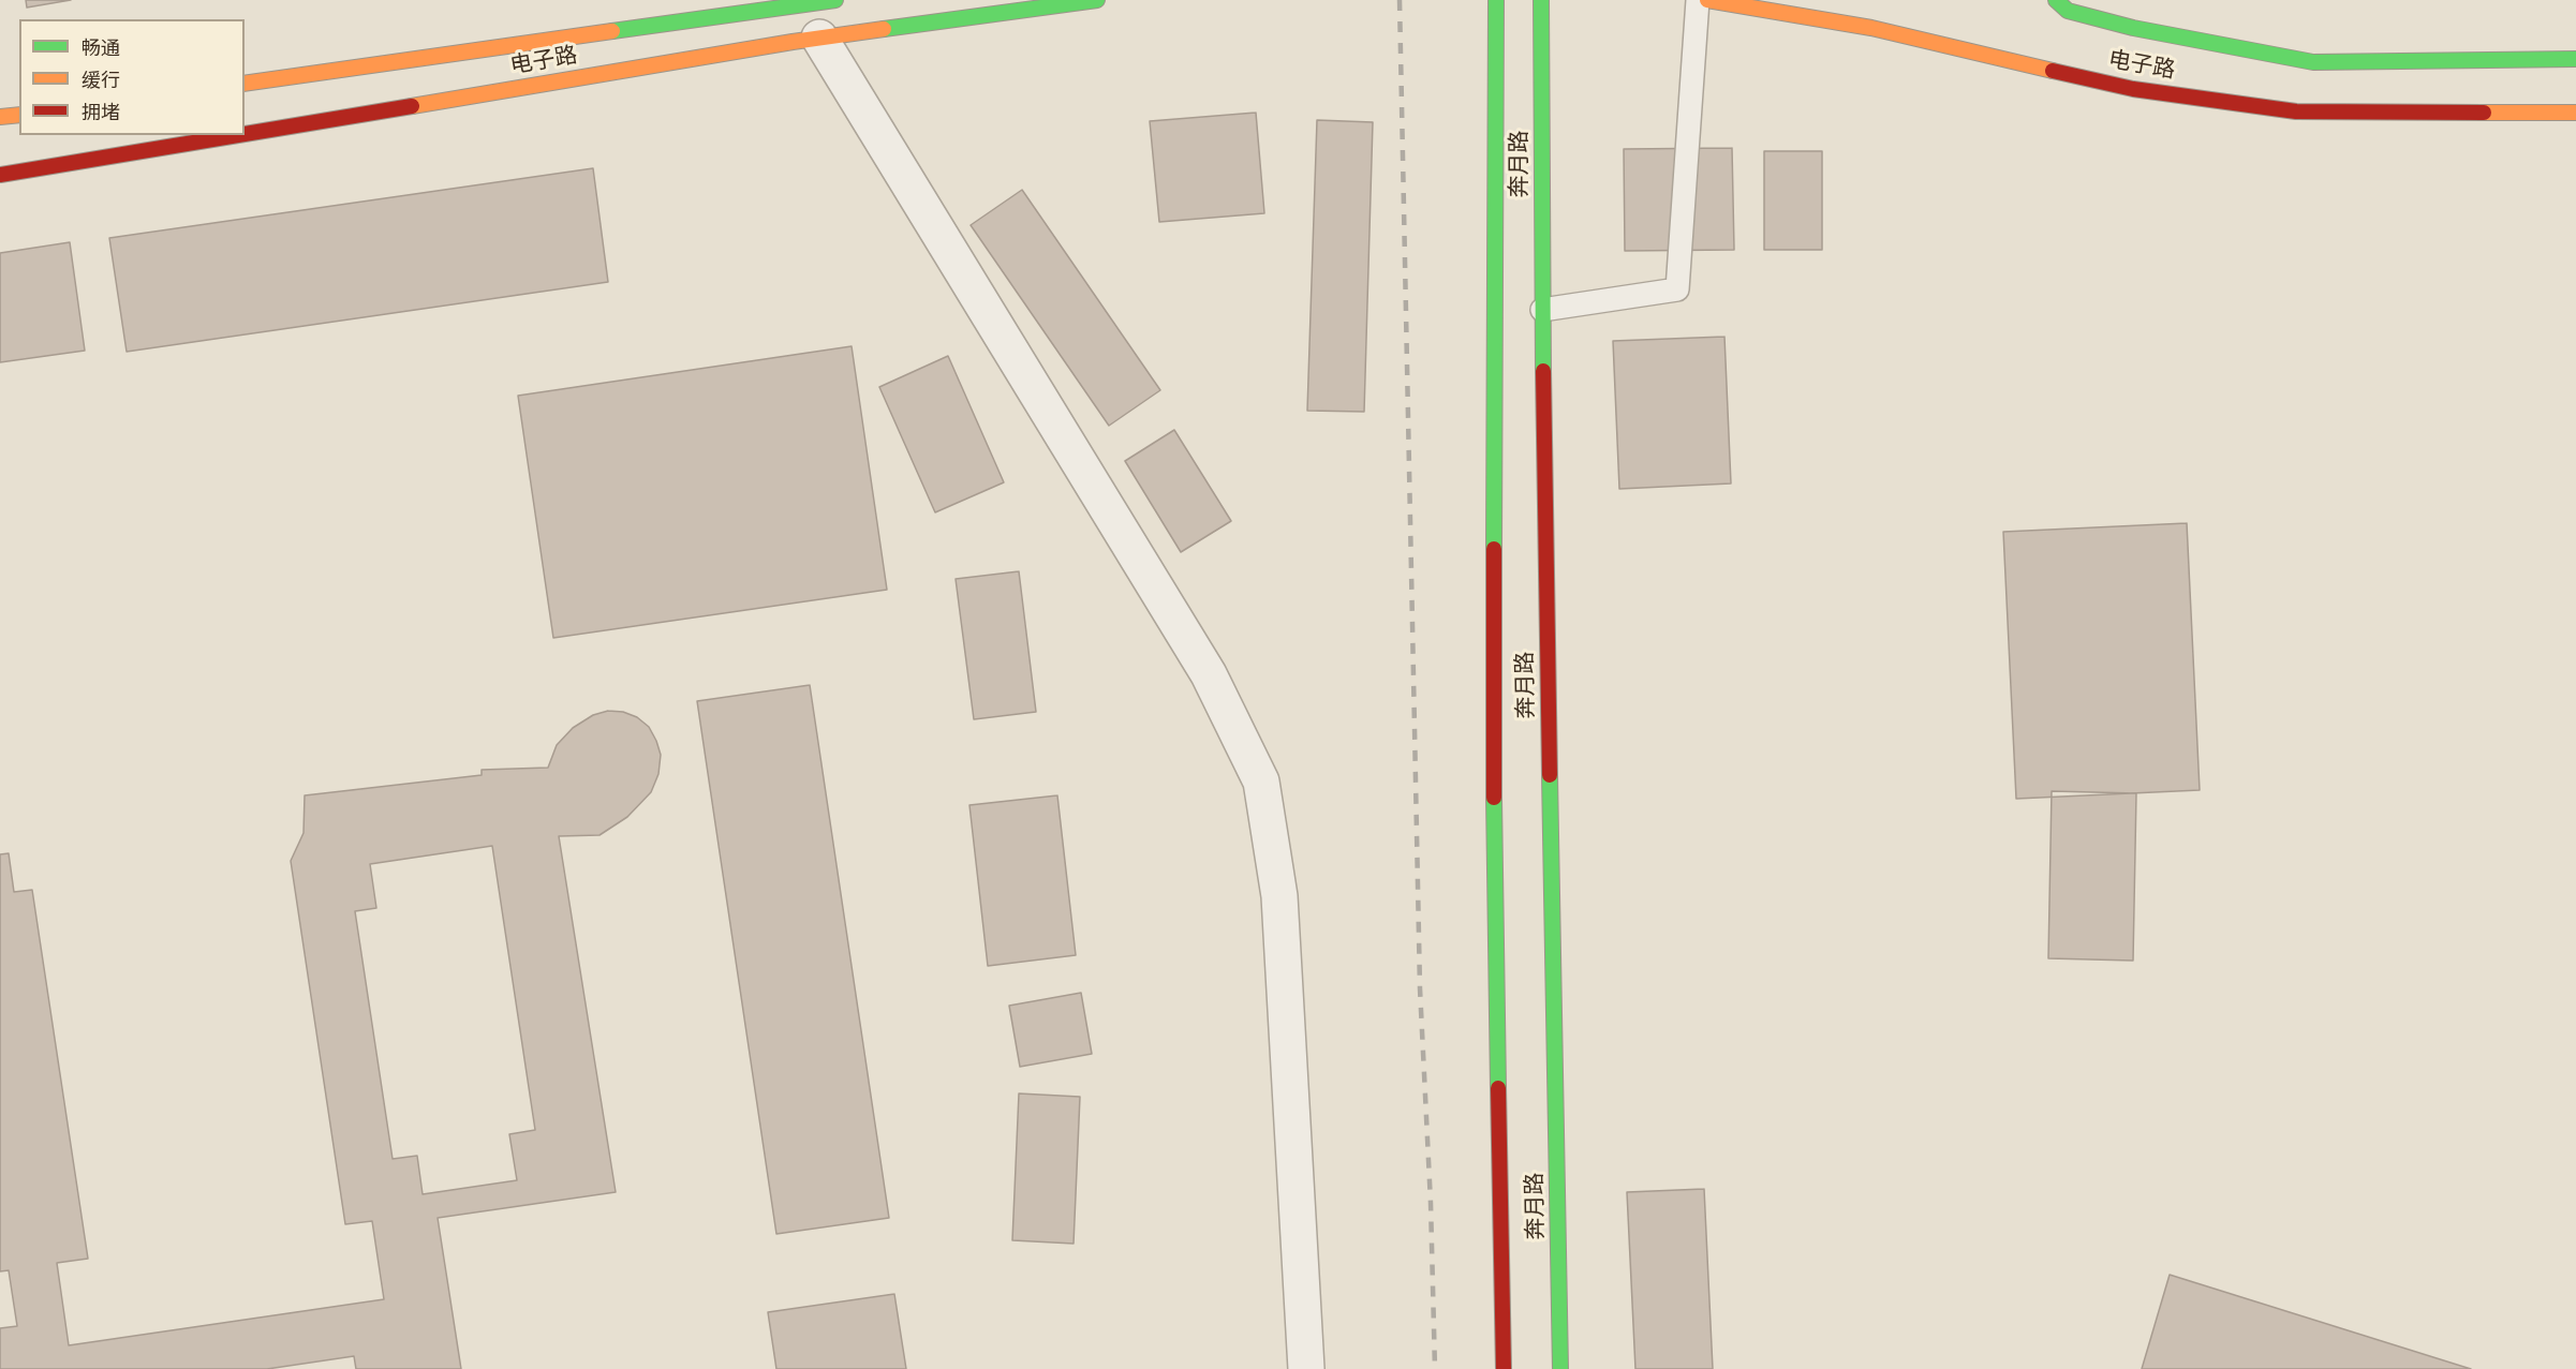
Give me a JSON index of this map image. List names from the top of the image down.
{
  "streets": {
    "main road": ["电子路", "奔月路"]
  },
  "legend": ["畅通", "缓行", "拥堵"]
}
